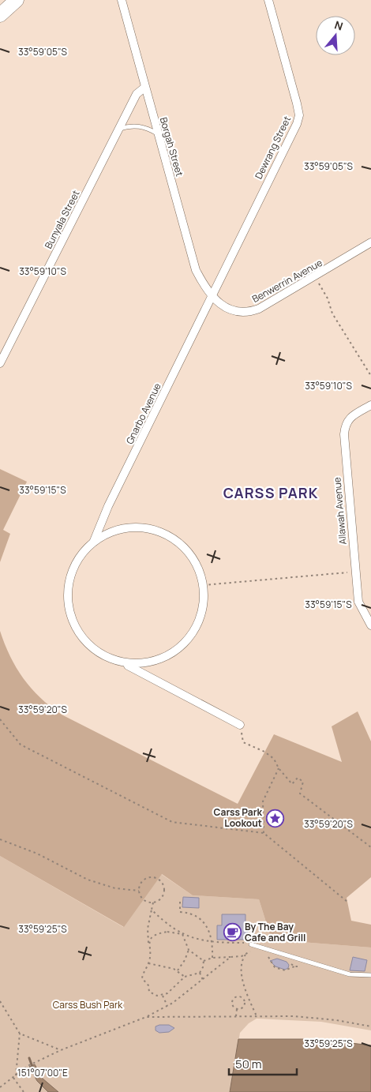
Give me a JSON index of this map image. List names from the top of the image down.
{
  "streets": {
    "street": [
      "Borgah Street",
      "Dewrang Street",
      "Bunyala Street",
      "Benwerrin Avenue",
      "Gnarbo Avenue",
      "Allawah Avenue"
    ]
  },
  "crossings": [
    ["Borgah Street", "Dewrang Street"],
    ["Borgah Street", "Bunyala Street"],
    ["Borgah Street", "Benwerrin Avenue"],
    ["Borgah Street", "Gnarbo Avenue"],
    ["Dewrang Street", "Benwerrin Avenue"],
    ["Dewrang Street", "Gnarbo Avenue"],
    ["Benwerrin Avenue", "Gnarbo Avenue"]
  ],
  "districts": ["CARSS PARK"],
  "parks": ["Carss Bush Park"],
  "places": {
    "place": ["Carss Park Lookout"],
    "cafe": ["By The Bay Cafe and Grill"]
  },
  "scale_bar": "50 m",
  "north": "top",
  "coordinates": [
    "33°59'05\"S",
    "33°59'10\"S",
    "33°59'15\"S",
    "33°59'20\"S",
    "33°59'25\"S",
    "151°07'00\"E"
  ]
}
